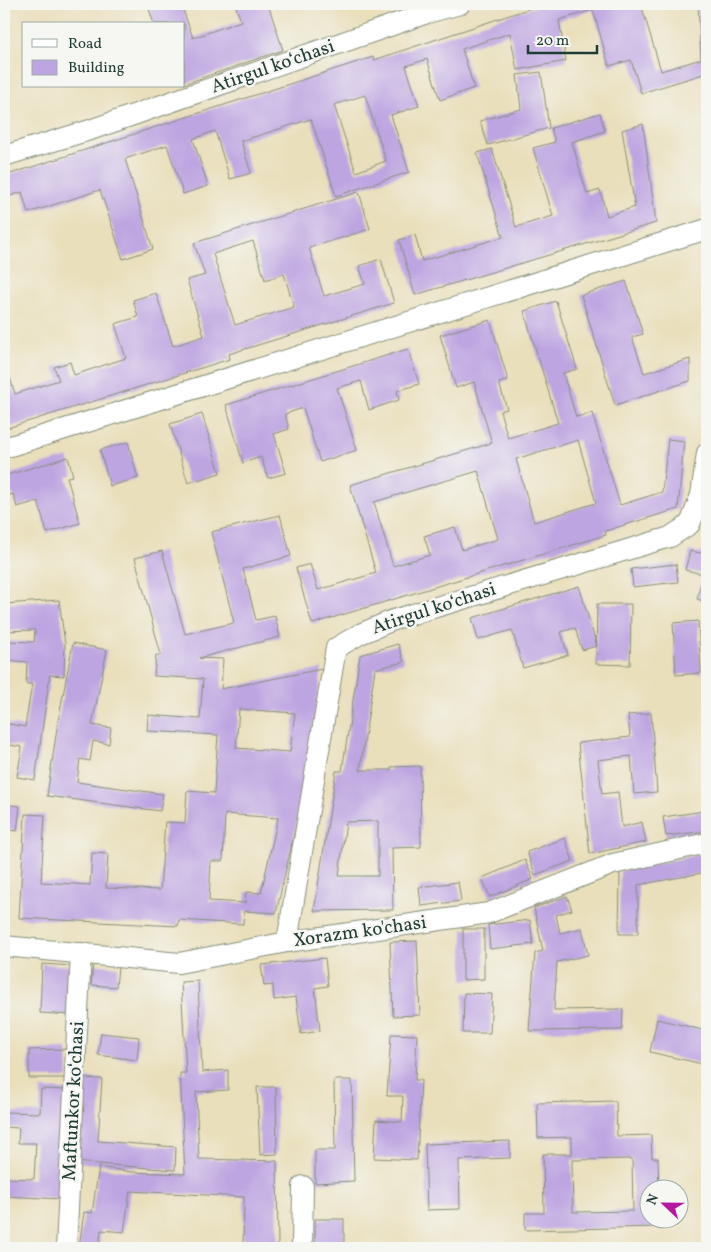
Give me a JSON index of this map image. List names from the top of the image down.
{
  "streets": {
    "street": ["Atirgul koʻchasi", "Xorazm ko'chasi", "Maftunkor koʻchasi"]
  },
  "crossings": [
    ["Atirgul koʻchasi", "Xorazm ko'chasi"],
    ["Xorazm ko'chasi", "Maftunkor koʻchasi"]
  ],
  "legend": ["Road", "Building"],
  "scale_bar": "20 m",
  "north": "left"
}
